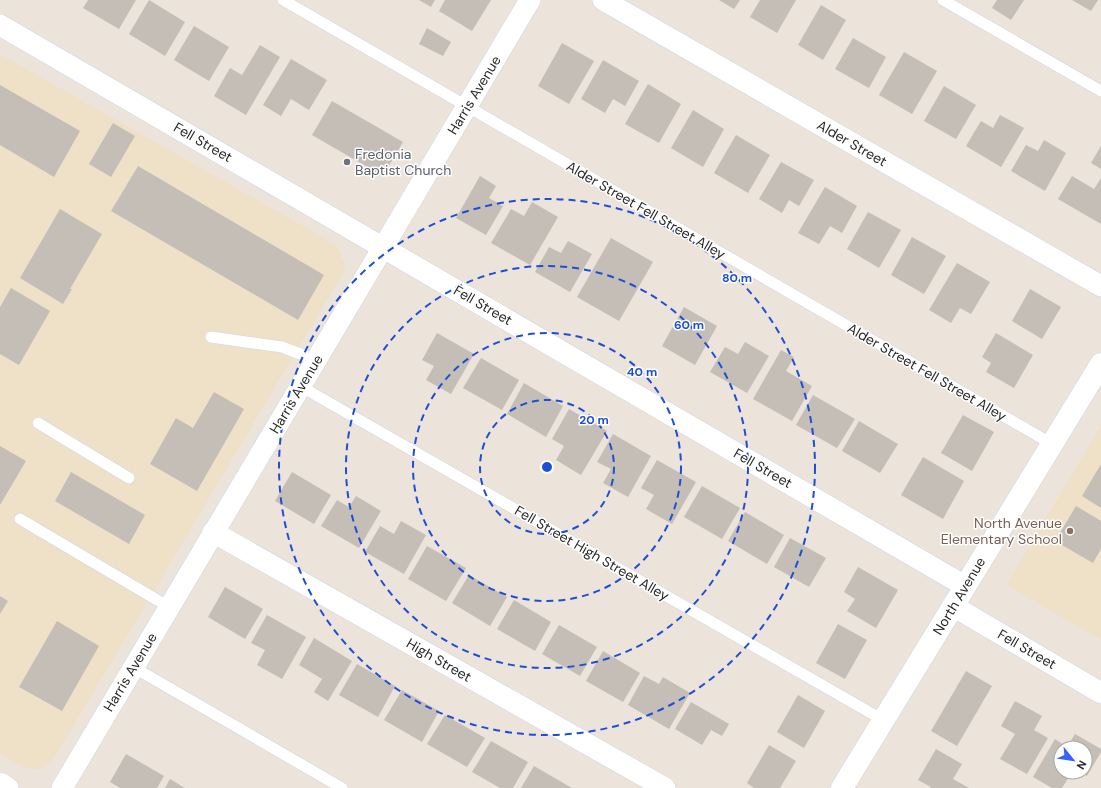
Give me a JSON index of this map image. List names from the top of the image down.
{
  "streets": {
    "street": [
      "Harris Avenue",
      "Fell Street",
      "Alder Street",
      "North Avenue",
      "High Street"
    ],
    "lane": ["Alder Street Fell Street Alley", "Fell Street High Street Alley"]
  },
  "crossings": [
    ["Harris Avenue", "Fell Street"],
    ["Harris Avenue", "Alder Street Fell Street Alley"],
    ["Harris Avenue", "Fell Street High Street Alley"],
    ["Harris Avenue", "High Street"],
    ["Fell Street", "North Avenue"],
    ["Alder Street Fell Street Alley", "North Avenue"],
    ["Fell Street High Street Alley", "North Avenue"]
  ],
  "places": ["Fredonia Baptist Church", "North Avenue Elementary School"],
  "north": "bottom right",
  "rings": [
    "80 m",
    "60 m",
    "40 m",
    "20 m"
  ]
}
